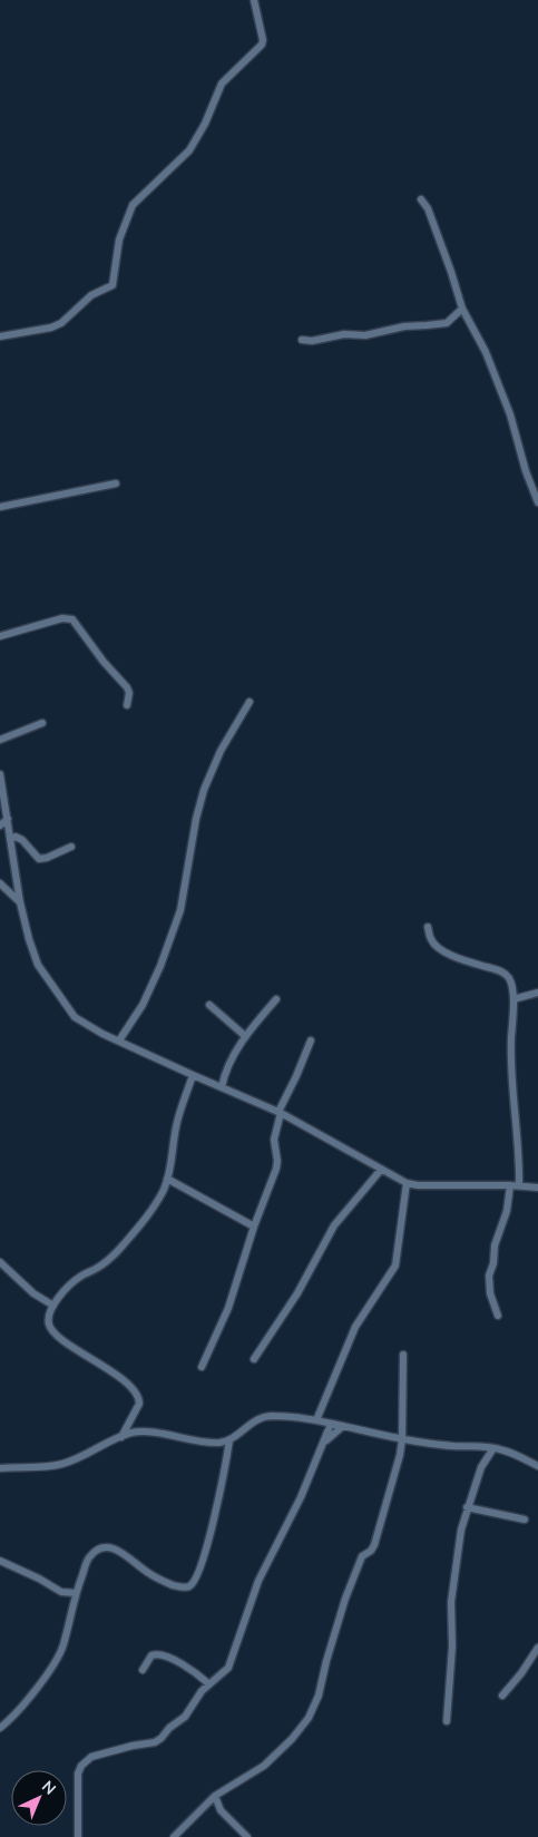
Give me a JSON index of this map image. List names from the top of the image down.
{
  "north": "top right"
}
